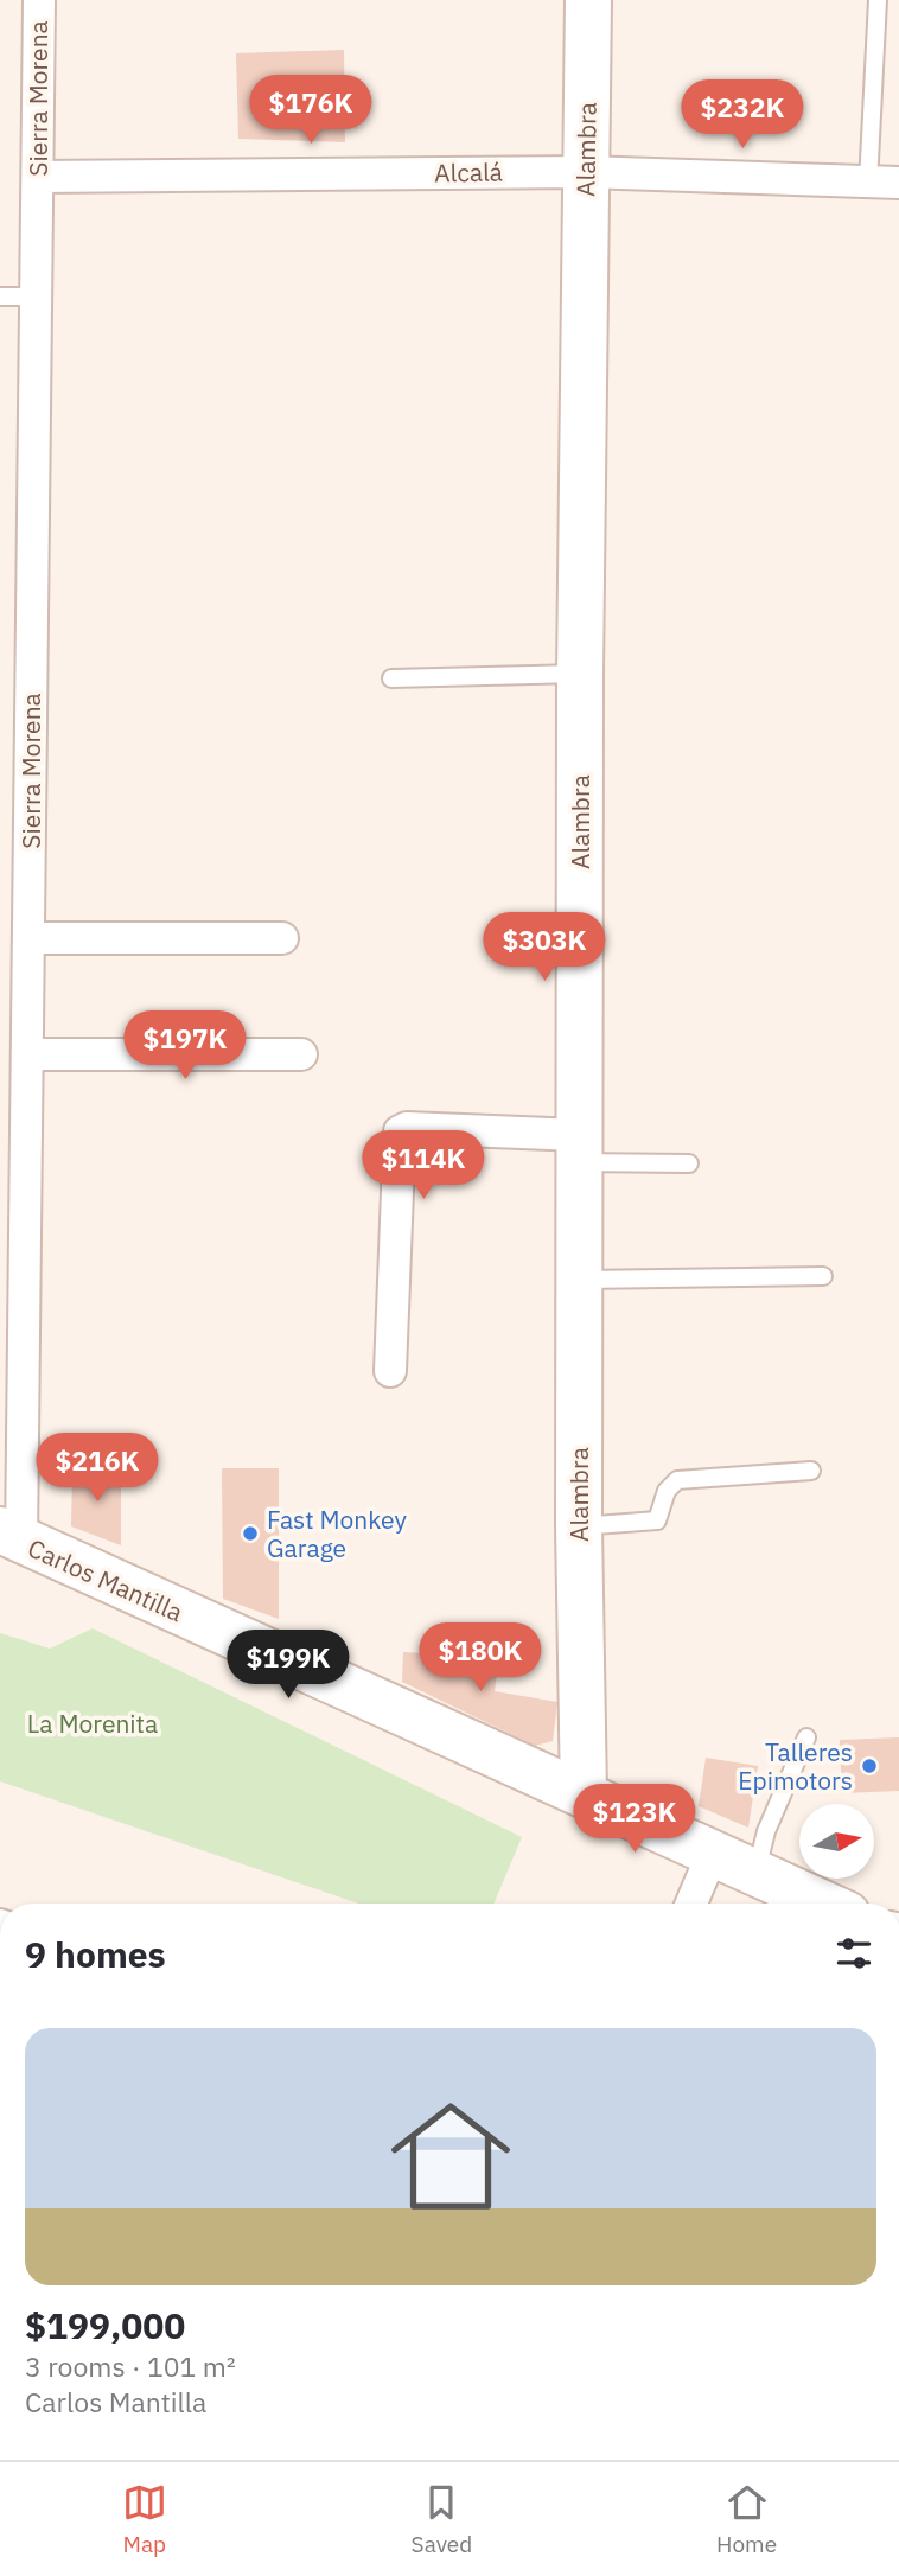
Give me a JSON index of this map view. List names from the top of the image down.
{
  "streets": {
    "street": [
      "Sierra Morena",
      "Alambra",
      "Alcalá",
      "Carlos Mantilla"
    ]
  },
  "crossings": [
    ["Sierra Morena", "Alcalá"],
    ["Sierra Morena", "Carlos Mantilla"],
    ["Alambra", "Alcalá"],
    ["Alambra", "Carlos Mantilla"]
  ],
  "parks": ["La Morenita"],
  "places": ["Fast Monkey Garage", "Talleres Epimotors"],
  "north": "right",
  "page": {
    "price": [
      "$176K",
      "$232K",
      "$303K",
      "$197K",
      "$114K",
      "$216K",
      "$180K",
      "$199K",
      "$123K"
    ],
    "heading": "9 homes",
    "list": [
      {
        "name": "$199,000",
        "note": "3 rooms · 101 m² · Carlos Mantilla"
      }
    ],
    "tabs": ["Map", "Saved", "Home"]
  }
}
